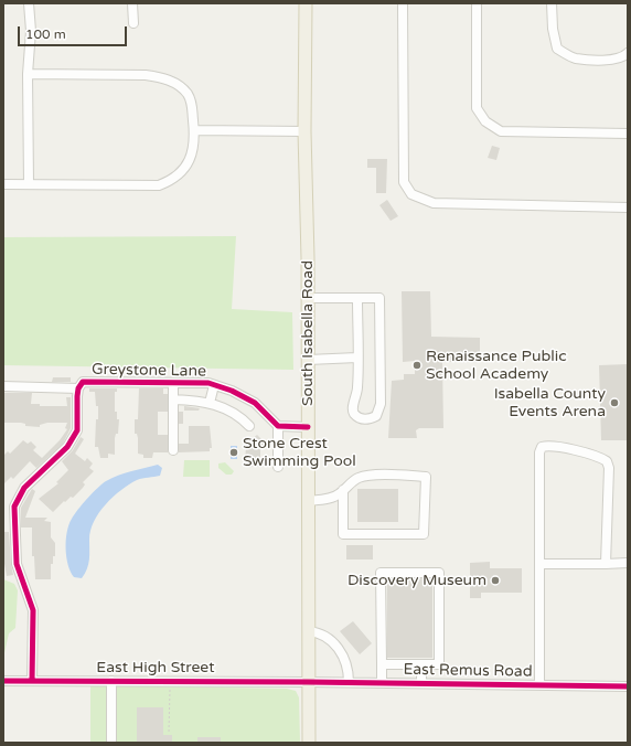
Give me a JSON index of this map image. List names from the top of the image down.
{
  "streets": {
    "main road": ["South Isabella Road"],
    "street": ["Greystone Lane", "East High Street", "East Remus Road"]
  },
  "crossings": [
    ["South Isabella Road", "East High Street"],
    ["South Isabella Road", "East Remus Road"],
    ["East High Street", "East Remus Road"]
  ],
  "places": [
    "Renaissance Public School Academy",
    "Isabella County Events Arena",
    "Stone Crest Swimming Pool",
    "Discovery Museum"
  ],
  "scale_bar": "100 m"
}
